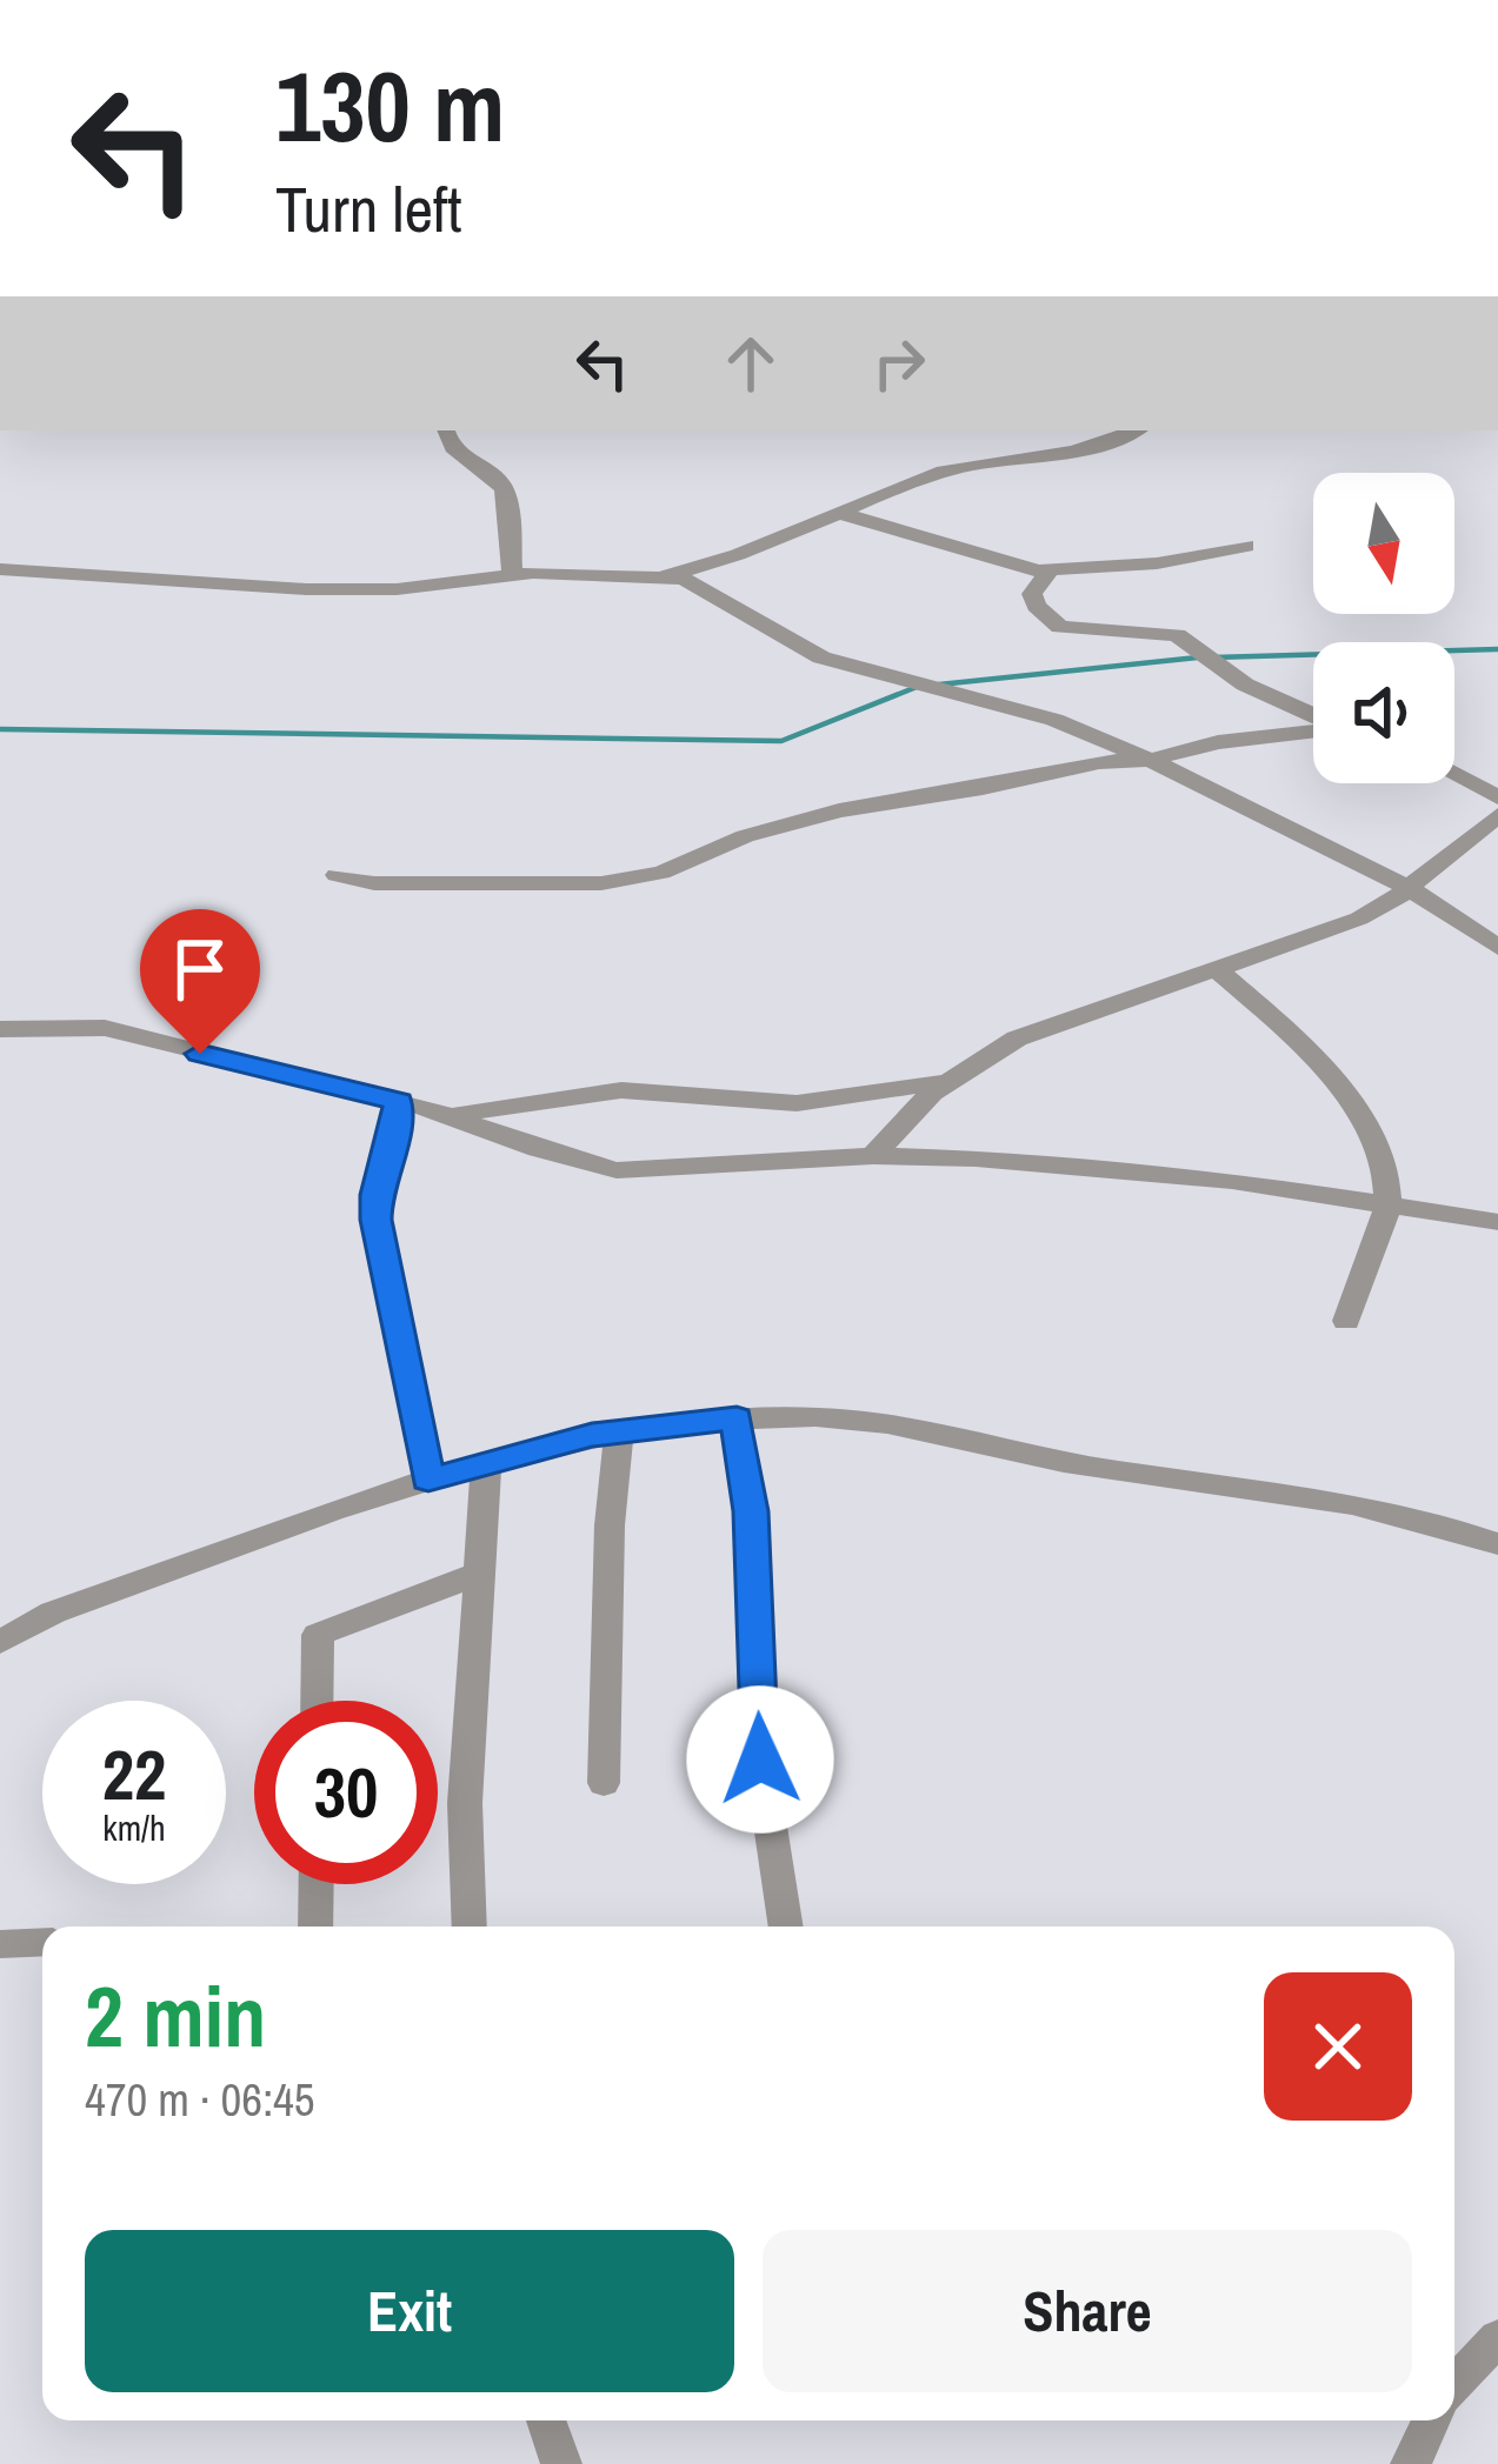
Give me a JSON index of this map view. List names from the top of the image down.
{
  "north": "bottom",
  "page": {
    "turn": ["130 m", "Turn left"],
    "speed": "22 km/h",
    "limit": "30",
    "heading": ["2 min", "470 m · 06:45"],
    "buttons": ["Exit", "Share"]
  }
}
